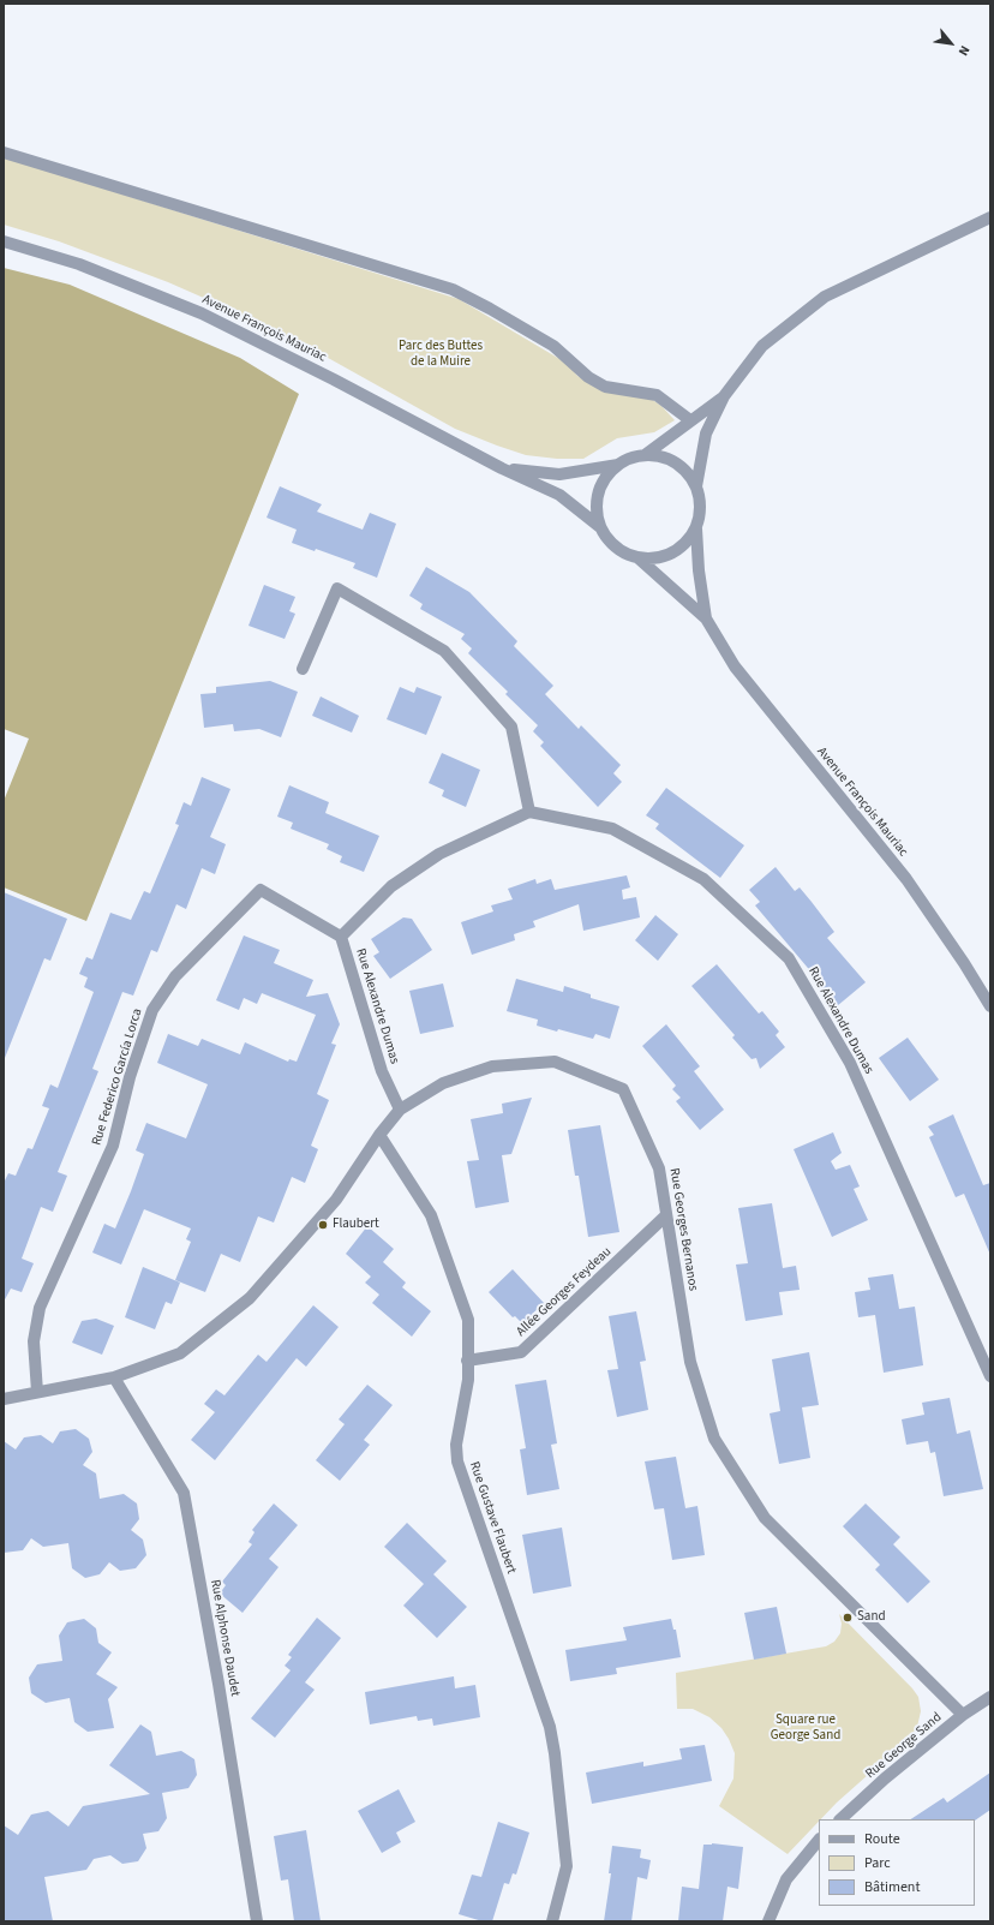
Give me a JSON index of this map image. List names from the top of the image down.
{
  "streets": {
    "street": [
      "Avenue François Mauriac",
      "Rue Alexandre Dumas",
      "Rue Federico García Lorca",
      "Rue Georges Bernanos",
      "Allée Georges Feydeau",
      "Rue Gustave Flaubert",
      "Rue Alphonse Daudet",
      "Rue George Sand"
    ]
  },
  "crossings": [
    ["Rue Alexandre Dumas", "Rue Federico García Lorca"],
    ["Rue Alexandre Dumas", "Rue Georges Bernanos"],
    ["Rue Federico García Lorca", "Rue Georges Bernanos"],
    ["Rue Georges Bernanos", "Allée Georges Feydeau"],
    ["Rue Georges Bernanos", "Rue Gustave Flaubert"],
    ["Rue Georges Bernanos", "Rue Alphonse Daudet"],
    ["Rue Georges Bernanos", "Rue George Sand"],
    ["Allée Georges Feydeau", "Rue Gustave Flaubert"]
  ],
  "parks": ["Parc des Buttes de la Muire", "Square rue George Sand"],
  "places": ["Flaubert", "Sand"],
  "legend": ["Route", "Parc", "Bâtiment"],
  "north": "bottom right"
}
